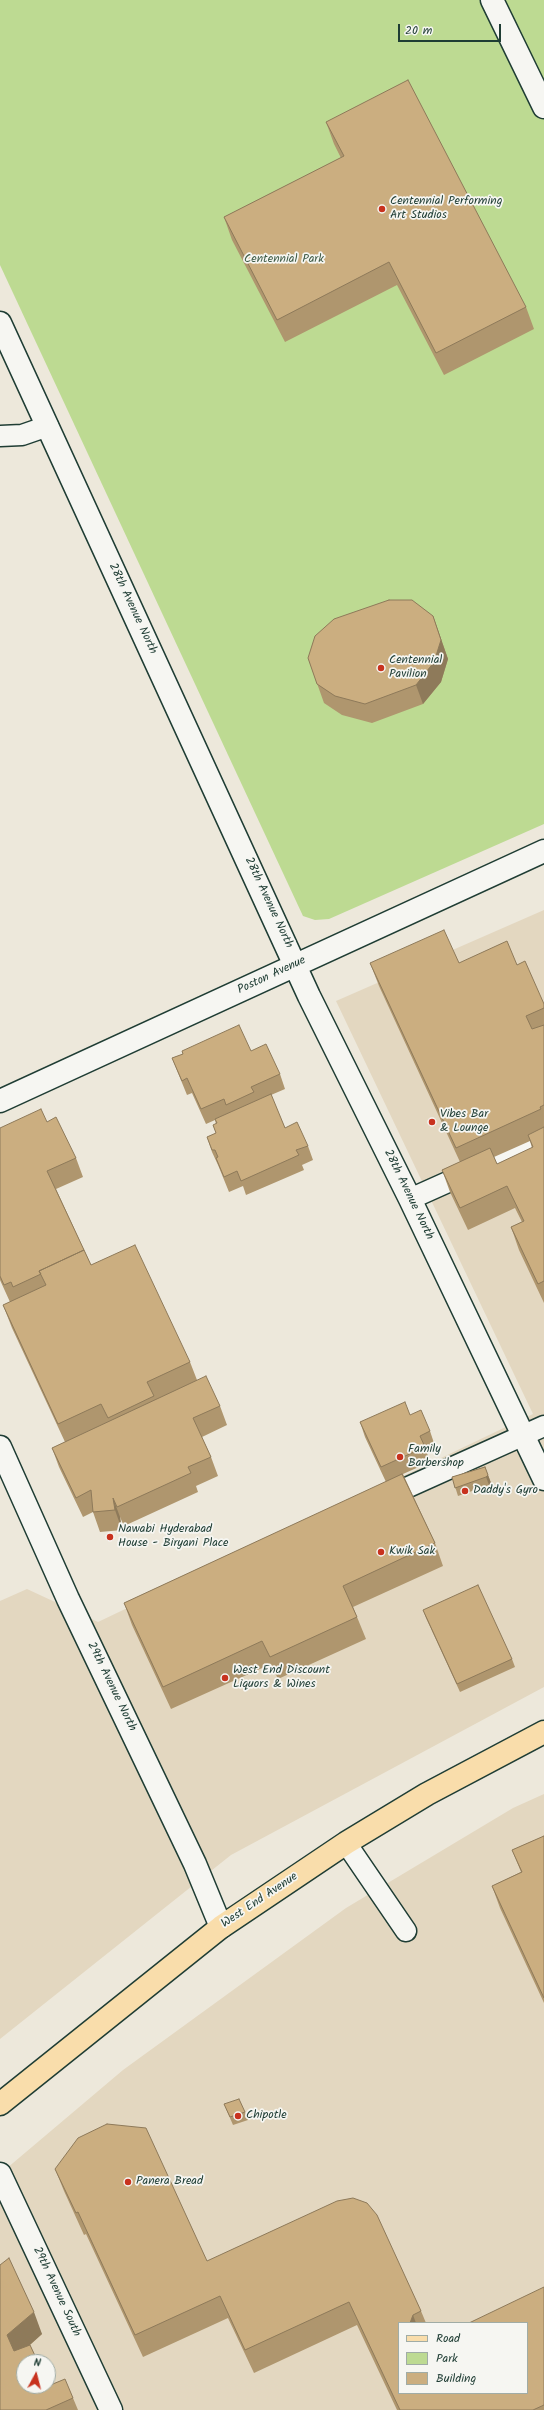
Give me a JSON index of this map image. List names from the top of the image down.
{
  "streets": {
    "main road": ["West End Avenue"],
    "street": [
      "28th Avenue North",
      "Poston Avenue",
      "29th Avenue North",
      "29th Avenue South"
    ]
  },
  "crossings": [
    ["28th Avenue North", "Poston Avenue"],
    ["29th Avenue North", "West End Avenue"]
  ],
  "parks": ["Centennial Park"],
  "places": [
    "Centennial Performing Art Studios",
    "Centennial Pavilion",
    "Vibes Bar & Lounge",
    "Family Barbershop",
    "Daddy's Gyro",
    "Nawabi Hyderabad House - Biryani Place",
    "Kwik Sak",
    "West End Discount Liquors & Wines",
    "Chipotle",
    "Panera Bread"
  ],
  "legend": ["Road", "Park", "Building"],
  "scale_bar": "20 m",
  "north": "top"
}
